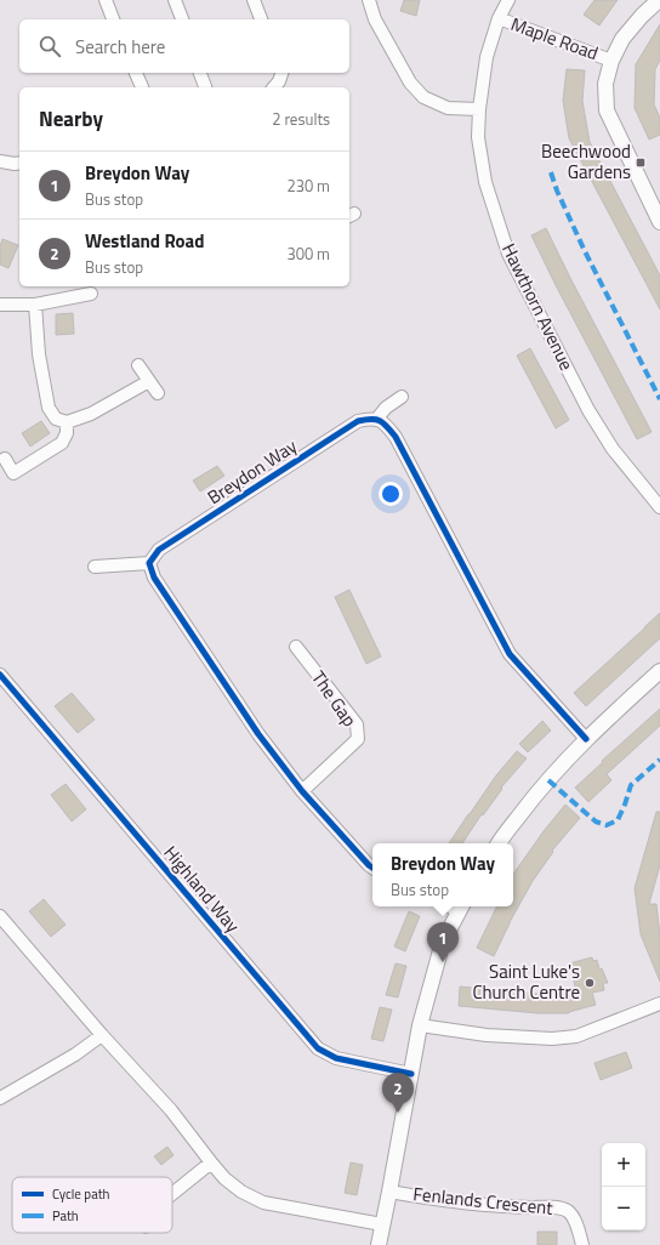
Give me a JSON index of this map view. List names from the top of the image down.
{
  "streets": {
    "street": [
      "Maple Road",
      "Hawthorn Avenue",
      "Breydon Way",
      "The Gap",
      "Highland Way",
      "Fenlands Crescent"
    ]
  },
  "crossings": [
    ["Maple Road", "Hawthorn Avenue"]
  ],
  "places": {
    "transit": ["Beechwood Gardens"],
    "other": ["Saint Luke's Church Centre"]
  },
  "legend": ["Cycle path", "Path"],
  "page": {
    "search": "Search here",
    "heading": ["Nearby", "2 results"],
    "list": [
      {
        "mark": "1",
        "name": "Breydon Way",
        "note": "Bus stop",
        "value": "230 m"
      },
      {
        "mark": "2",
        "name": "Westland Road",
        "note": "Bus stop",
        "value": "300 m"
      }
    ],
    "popup": ["Breydon Way", "Bus stop"],
    "pins": ["1", "2"],
    "map_buttons": ["+", "−"]
  }
}
